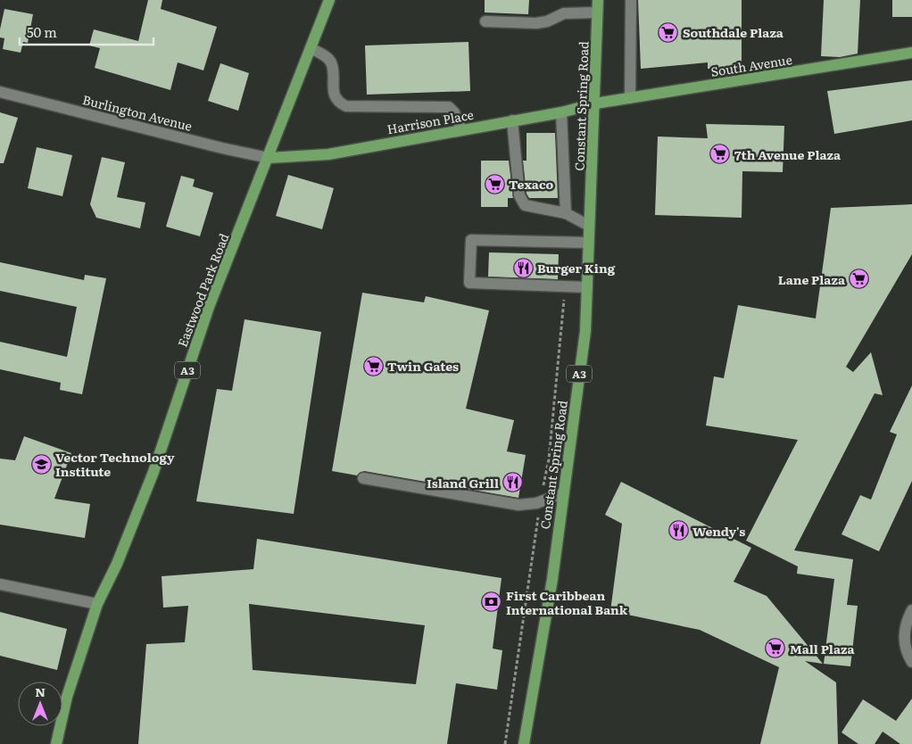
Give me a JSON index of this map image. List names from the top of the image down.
{
  "streets": {
    "main road": [
      "South Avenue",
      "Constant Spring Road",
      "Harrison Place",
      "Eastwood Park Road",
      "A3"
    ],
    "street": ["Burlington Avenue"]
  },
  "crossings": [
    ["South Avenue", "Constant Spring Road"],
    ["South Avenue", "Harrison Place"],
    ["Constant Spring Road", "Harrison Place"],
    ["Burlington Avenue", "Harrison Place"],
    ["Burlington Avenue", "Eastwood Park Road"],
    ["Harrison Place", "Eastwood Park Road"]
  ],
  "places": {
    "supermarket": [
      "Southdale Plaza",
      "7th Avenue Plaza",
      "Texaco",
      "Lane Plaza",
      "Twin Gates",
      "Mall Plaza"
    ],
    "restaurant": ["Burger King", "Island Grill", "Wendy's"],
    "school or university": ["Vector Technology Institute"],
    "bank": ["First Caribbean International Bank"]
  },
  "scale_bar": "50 m",
  "north": "top"
}
